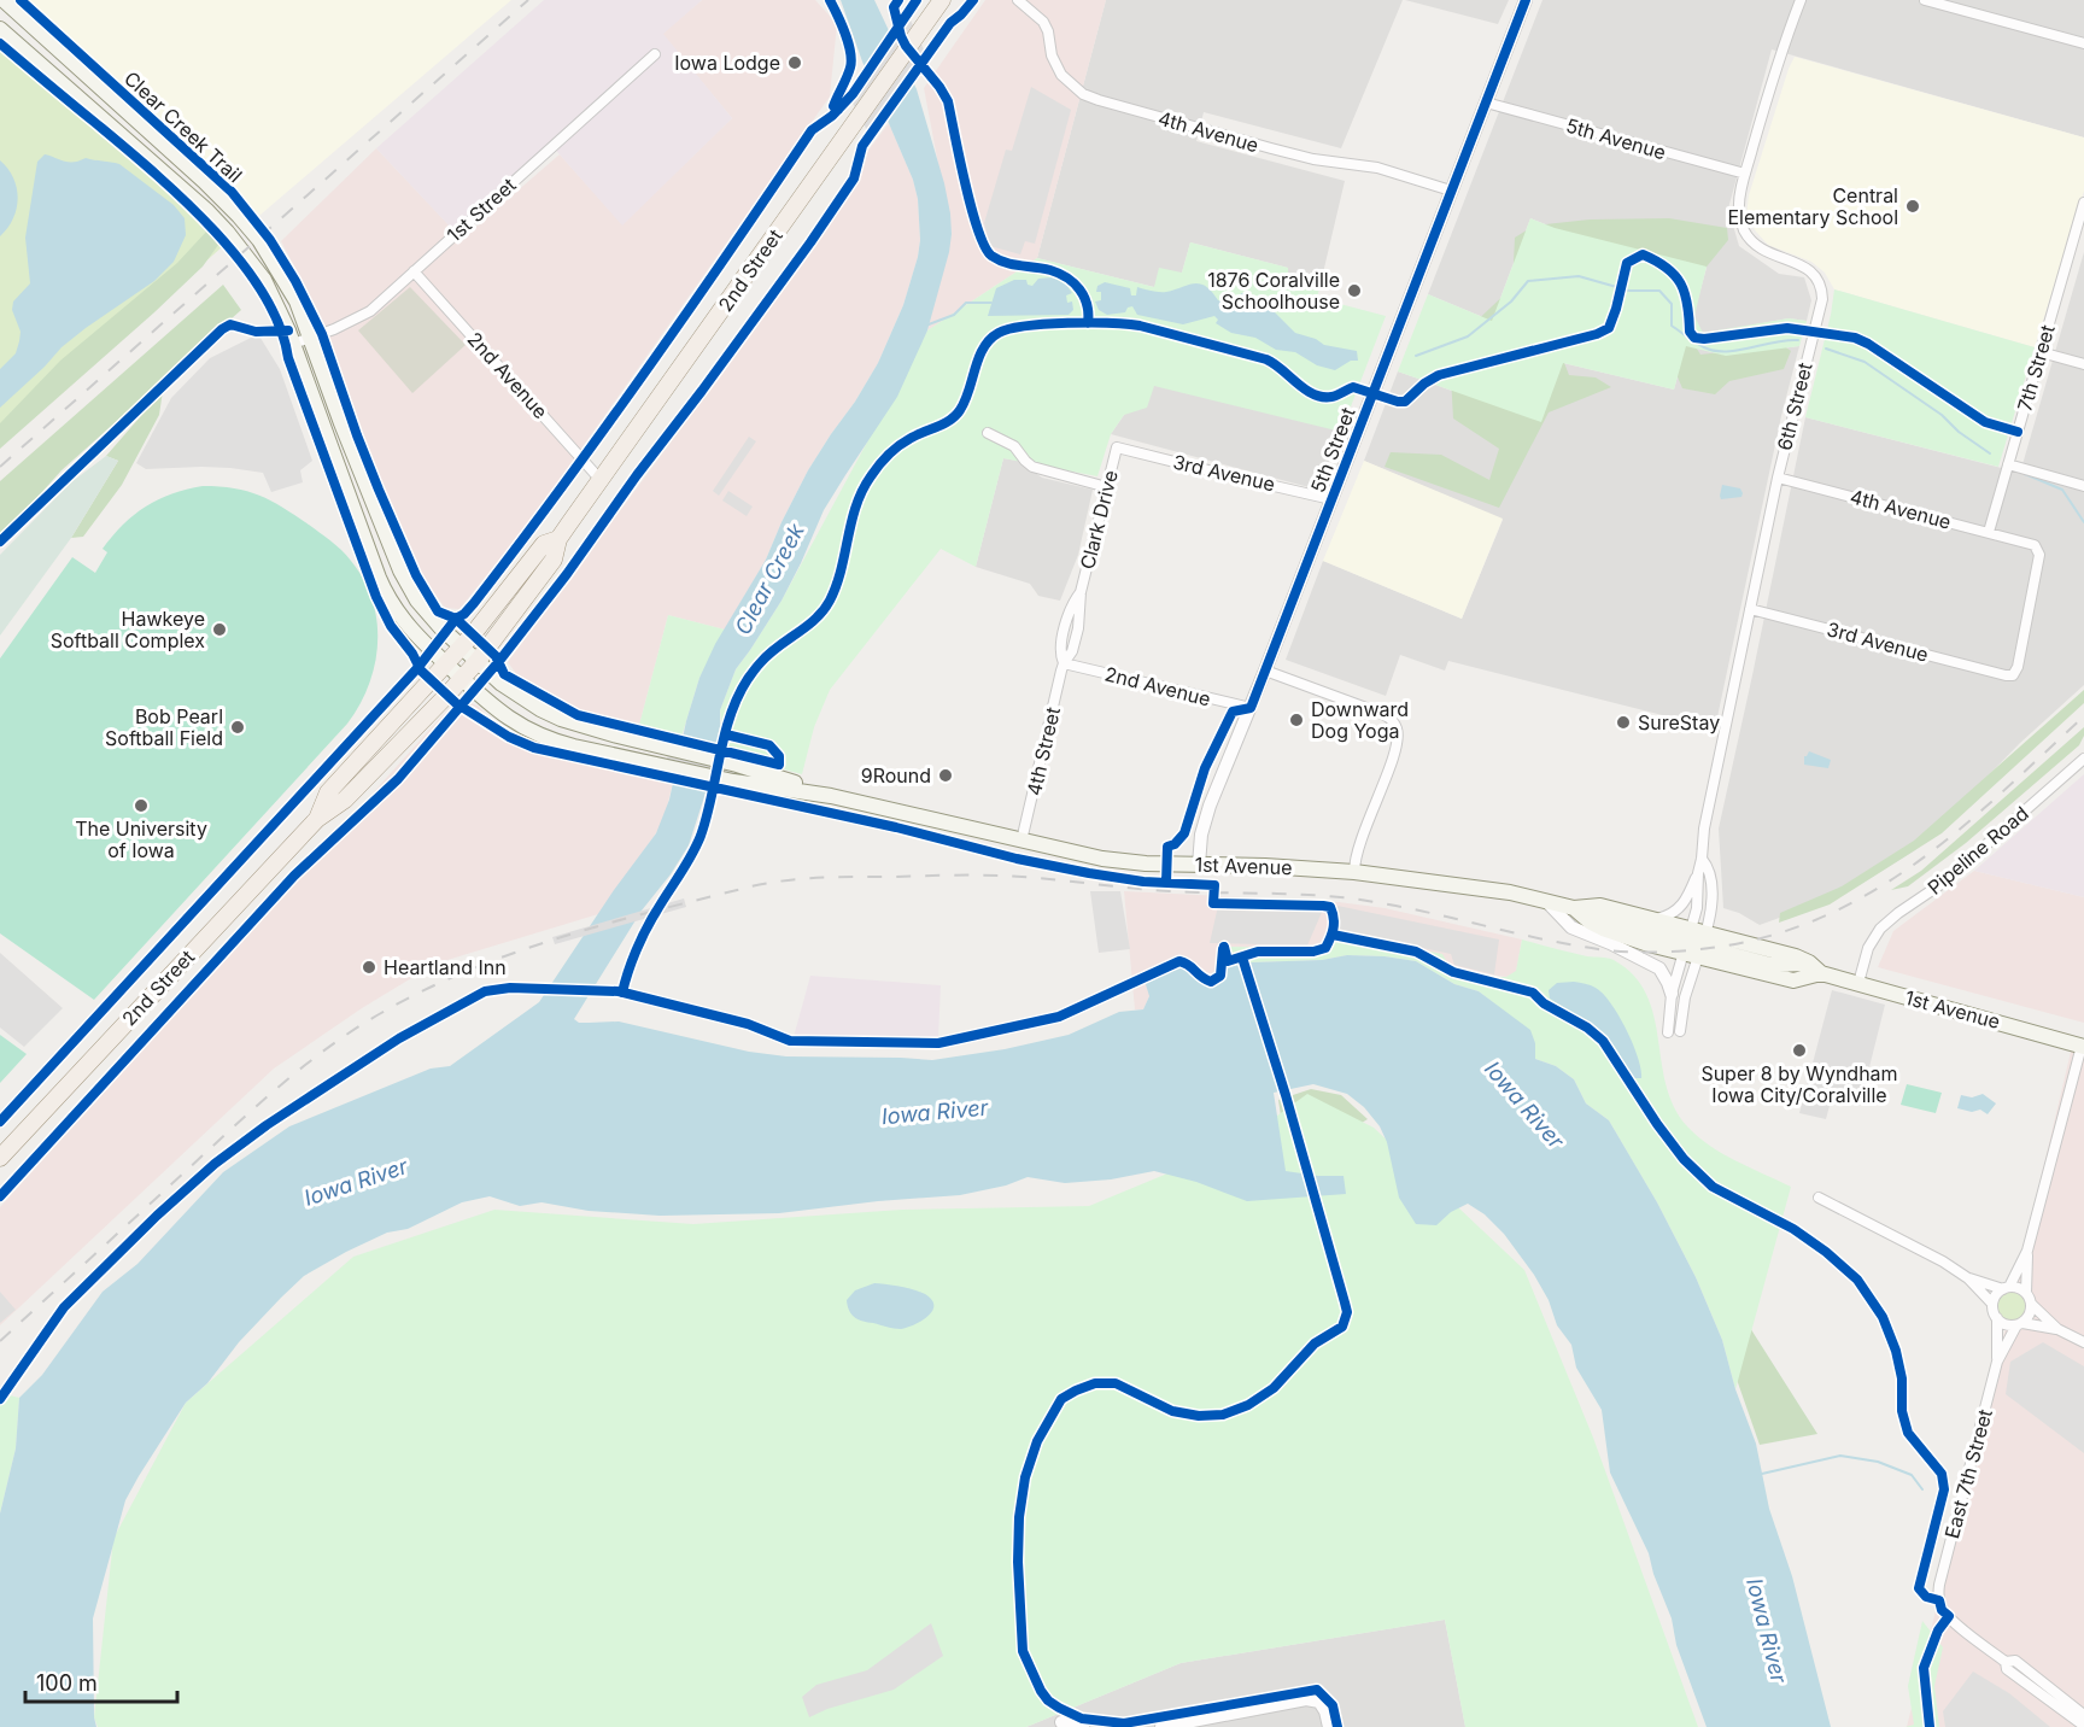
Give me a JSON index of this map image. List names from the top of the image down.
{
  "streets": {
    "main road": ["2nd Street", "1st Avenue"],
    "street": [
      "4th Avenue",
      "5th Avenue",
      "1st Street",
      "7th Street",
      "2nd Avenue",
      "6th Street",
      "5th Street",
      "3rd Avenue",
      "Clark Drive",
      "4th Street",
      "Pipeline Road",
      "East 7th Street"
    ],
    "cycle path": ["Clear Creek Trail"]
  },
  "crossings": [
    ["4th Avenue", "7th Street"],
    ["4th Avenue", "6th Street"],
    ["4th Avenue", "5th Street"],
    ["4th Avenue", "3rd Avenue"],
    ["5th Avenue", "6th Street"],
    ["5th Avenue", "5th Street"],
    ["1st Street", "2nd Avenue"],
    ["1st Street", "1st Avenue"],
    ["2nd Street", "2nd Avenue"],
    ["2nd Street", "1st Avenue"],
    ["2nd Avenue", "5th Street"],
    ["2nd Avenue", "Clark Drive"],
    ["2nd Avenue", "4th Street"],
    ["6th Street", "3rd Avenue"],
    ["6th Street", "1st Avenue"],
    ["5th Street", "3rd Avenue"],
    ["5th Street", "1st Avenue"],
    ["3rd Avenue", "Clark Drive"],
    ["Clark Drive", "4th Street"],
    ["4th Street", "1st Avenue"],
    ["Pipeline Road", "1st Avenue"]
  ],
  "water": ["Clear Creek", "Iowa River"],
  "places": [
    "Iowa Lodge",
    "Central Elementary School",
    "1876 Coralville Schoolhouse",
    "Hawkeye Softball Complex",
    "Downward Dog Yoga",
    "SureStay",
    "Bob Pearl Softball Field",
    "9Round",
    "The University of Iowa",
    "Heartland Inn",
    "Super 8 by Wyndham Iowa City/Coralville"
  ],
  "scale_bar": "100 m"
}
